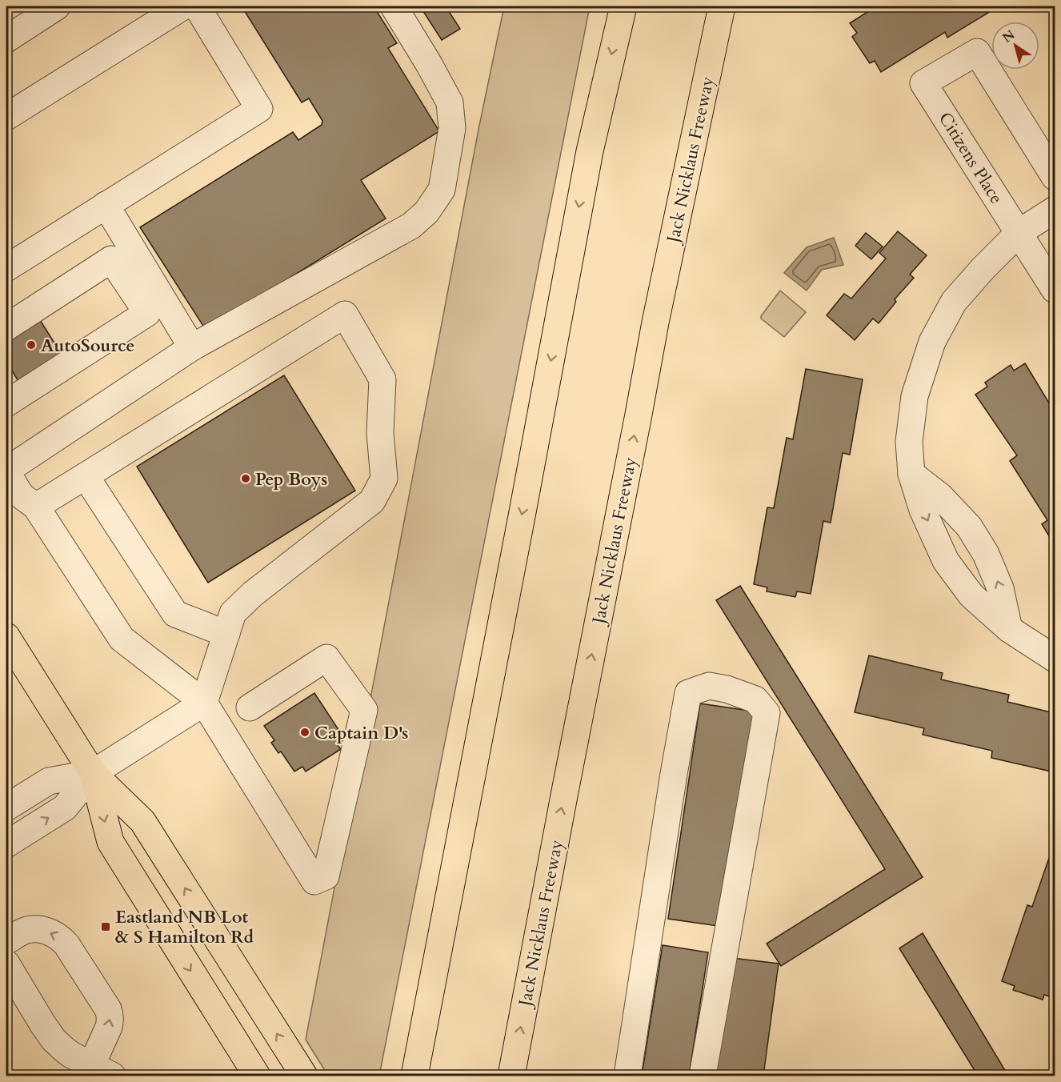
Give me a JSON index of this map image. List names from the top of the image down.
{
  "streets": {
    "main road": ["Jack Nicklaus Freeway"],
    "street": ["Citizens Place"]
  },
  "places": {
    "other": ["AutoSource", "Pep Boys", "Captain D's"],
    "transit": ["Eastland NB Lot & S Hamilton Rd"]
  },
  "north": "top left"
}
